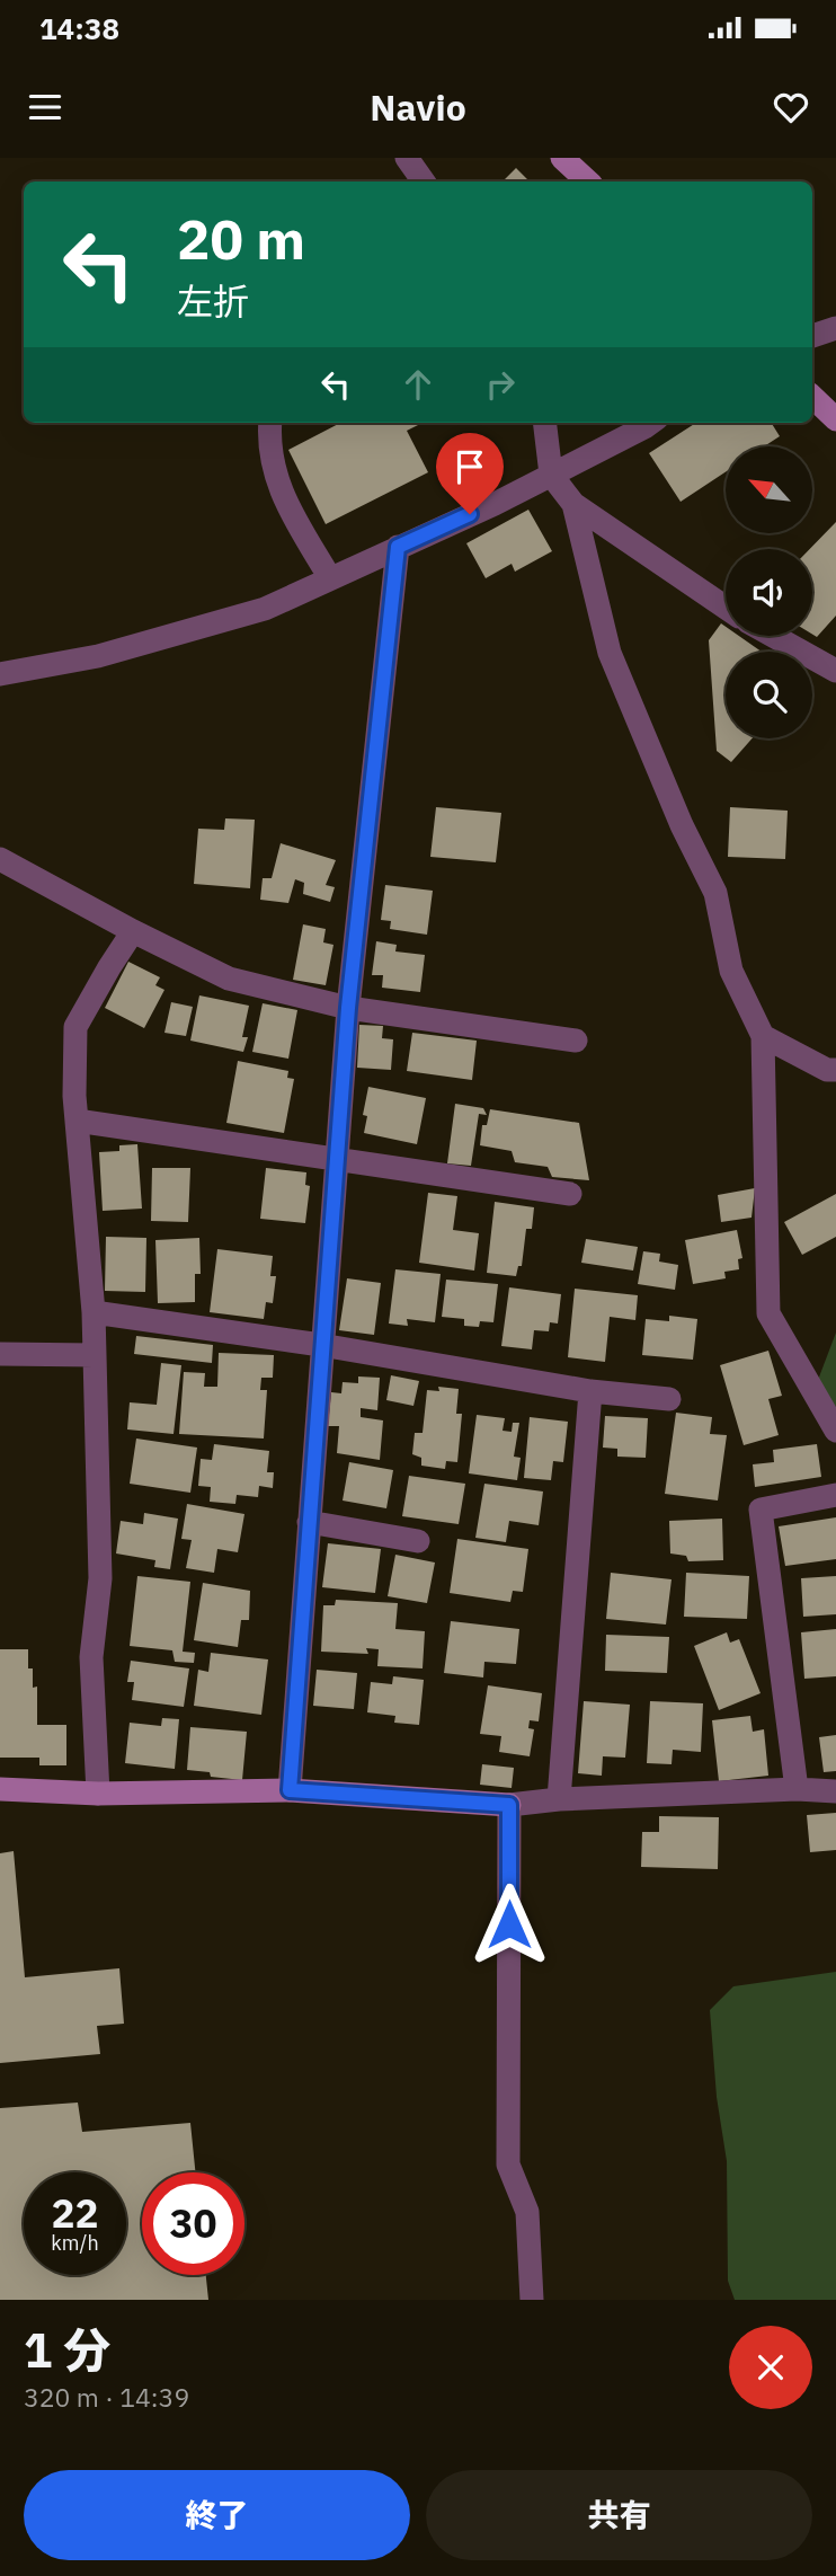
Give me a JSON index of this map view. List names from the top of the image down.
{
  "north": "top left",
  "page": {
    "status": "14:38",
    "header": "Navio",
    "turn": ["20 m", "左折"],
    "speed": "22 km/h",
    "limit": "30",
    "heading": ["1 分", "320 m · 14:39"],
    "buttons": ["終了", "共有"]
  }
}
